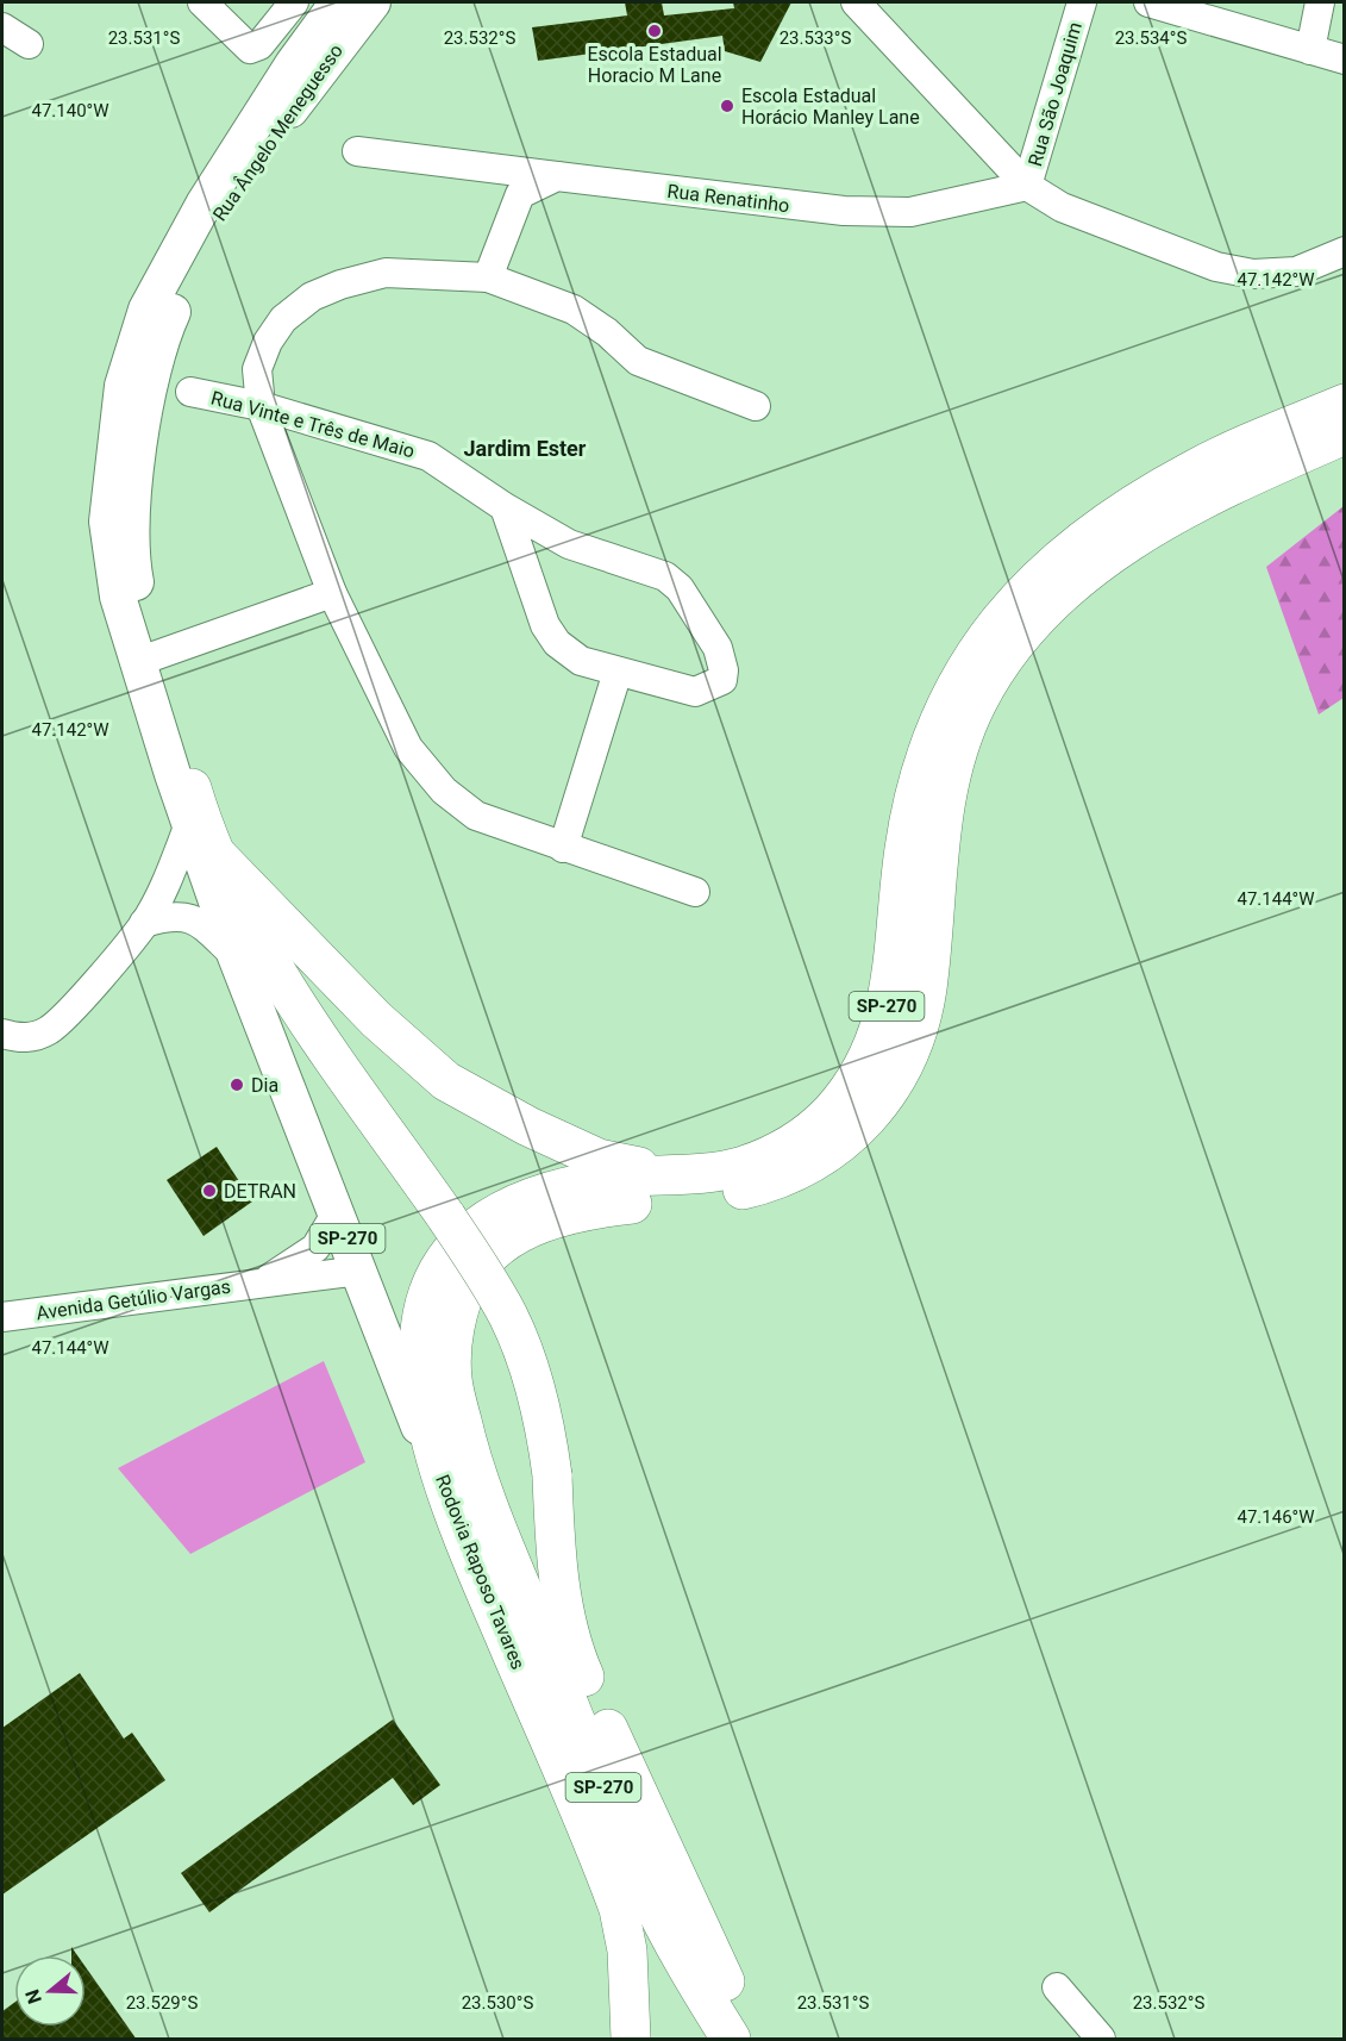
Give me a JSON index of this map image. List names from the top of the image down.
{
  "streets": {
    "highway": ["SP-270", "Rodovia Raposo Tavares"],
    "main road": ["Rua Ângelo Meneguesso"],
    "street": [
      "Rua São Joaquim",
      "Rua Renatinho",
      "Rua Vinte e Três de Maio",
      "Avenida Getúlio Vargas"
    ]
  },
  "crossings": [
    ["Rua São Joaquim", "Rua Renatinho"],
    ["SP-270", "Avenida Getúlio Vargas"],
    ["SP-270", "Rodovia Raposo Tavares"]
  ],
  "districts": ["Jardim Ester"],
  "places": [
    "Escola Estadual Horacio M Lane",
    "Escola Estadual Horácio Manley Lane",
    "Dia",
    "DETRAN"
  ],
  "north": "left",
  "coordinates": [
    "23.531°S",
    "23.532°S",
    "23.533°S",
    "23.534°S",
    "47.140°W",
    "47.142°W",
    "47.144°W",
    "47.146°W",
    "23.529°S",
    "23.530°S"
  ]
}
